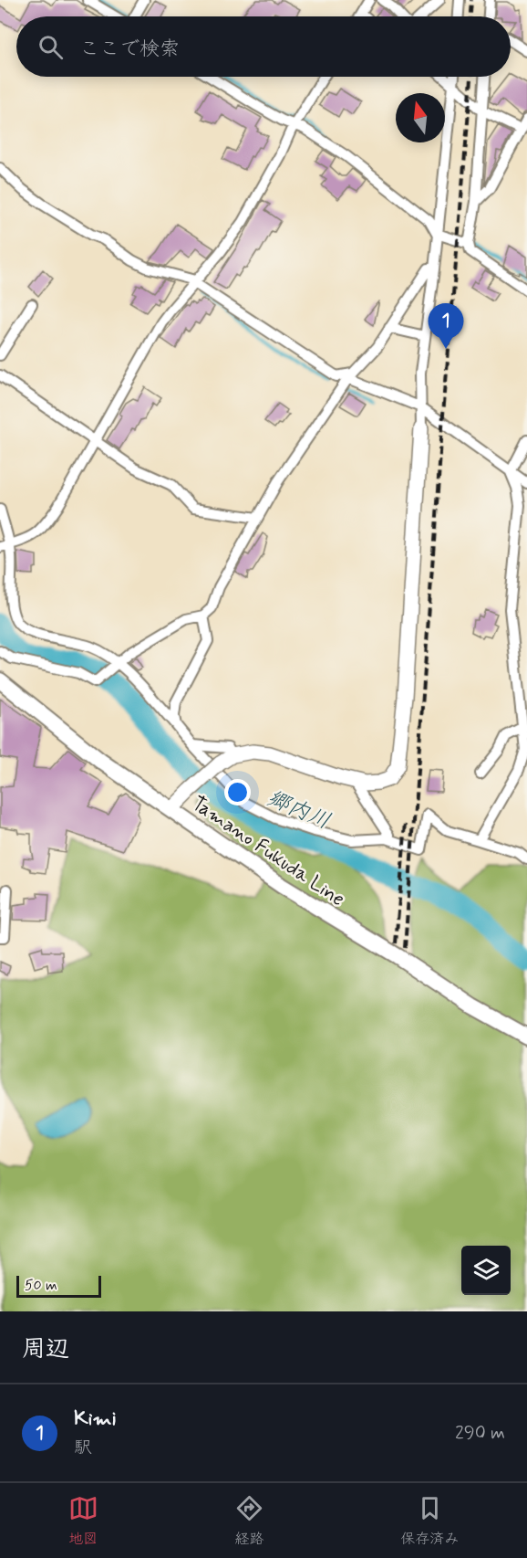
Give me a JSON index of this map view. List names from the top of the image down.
{
  "streets": {
    "main road": ["Tamano Fukuda Line"]
  },
  "water": ["郷内川"],
  "scale_bar": "50 m",
  "north": "top",
  "page": {
    "search": "ここで検索",
    "pins": "1",
    "scale": "50 m",
    "heading": "周辺",
    "list": [
      {
        "mark": "1",
        "name": "Kimi",
        "note": "駅",
        "value": "290 m"
      }
    ],
    "nav": ["地図", "経路", "保存済み"]
  }
}
